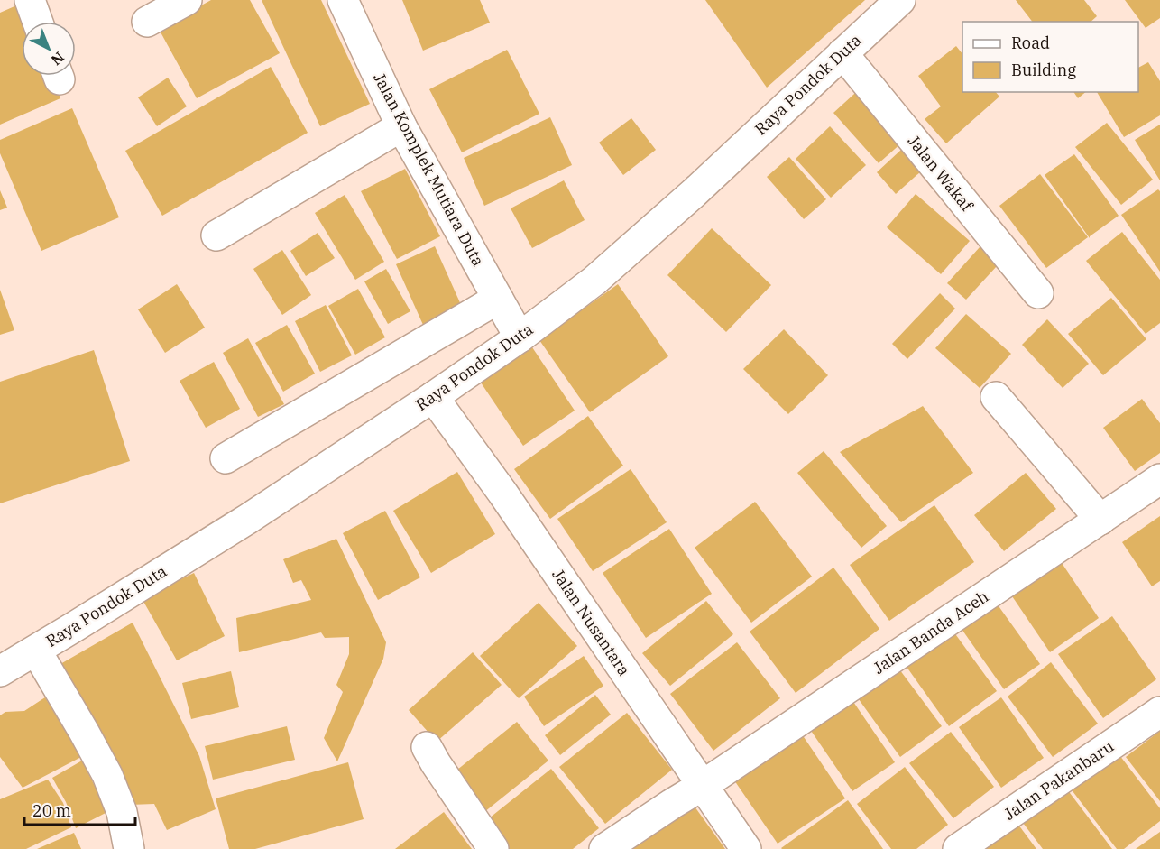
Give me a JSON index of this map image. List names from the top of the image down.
{
  "streets": {
    "street": [
      "Raya Pondok Duta",
      "Jalan Komplek Mutiara Duta",
      "Jalan Wakaf",
      "Jalan Nusantara",
      "Jalan Banda Aceh",
      "Jalan Pakanbaru"
    ]
  },
  "crossings": [
    ["Raya Pondok Duta", "Jalan Komplek Mutiara Duta"],
    ["Raya Pondok Duta", "Jalan Wakaf"],
    ["Raya Pondok Duta", "Jalan Nusantara"],
    ["Jalan Nusantara", "Jalan Banda Aceh"]
  ],
  "legend": ["Road", "Building"],
  "scale_bar": "20 m",
  "north": "bottom right"
}
